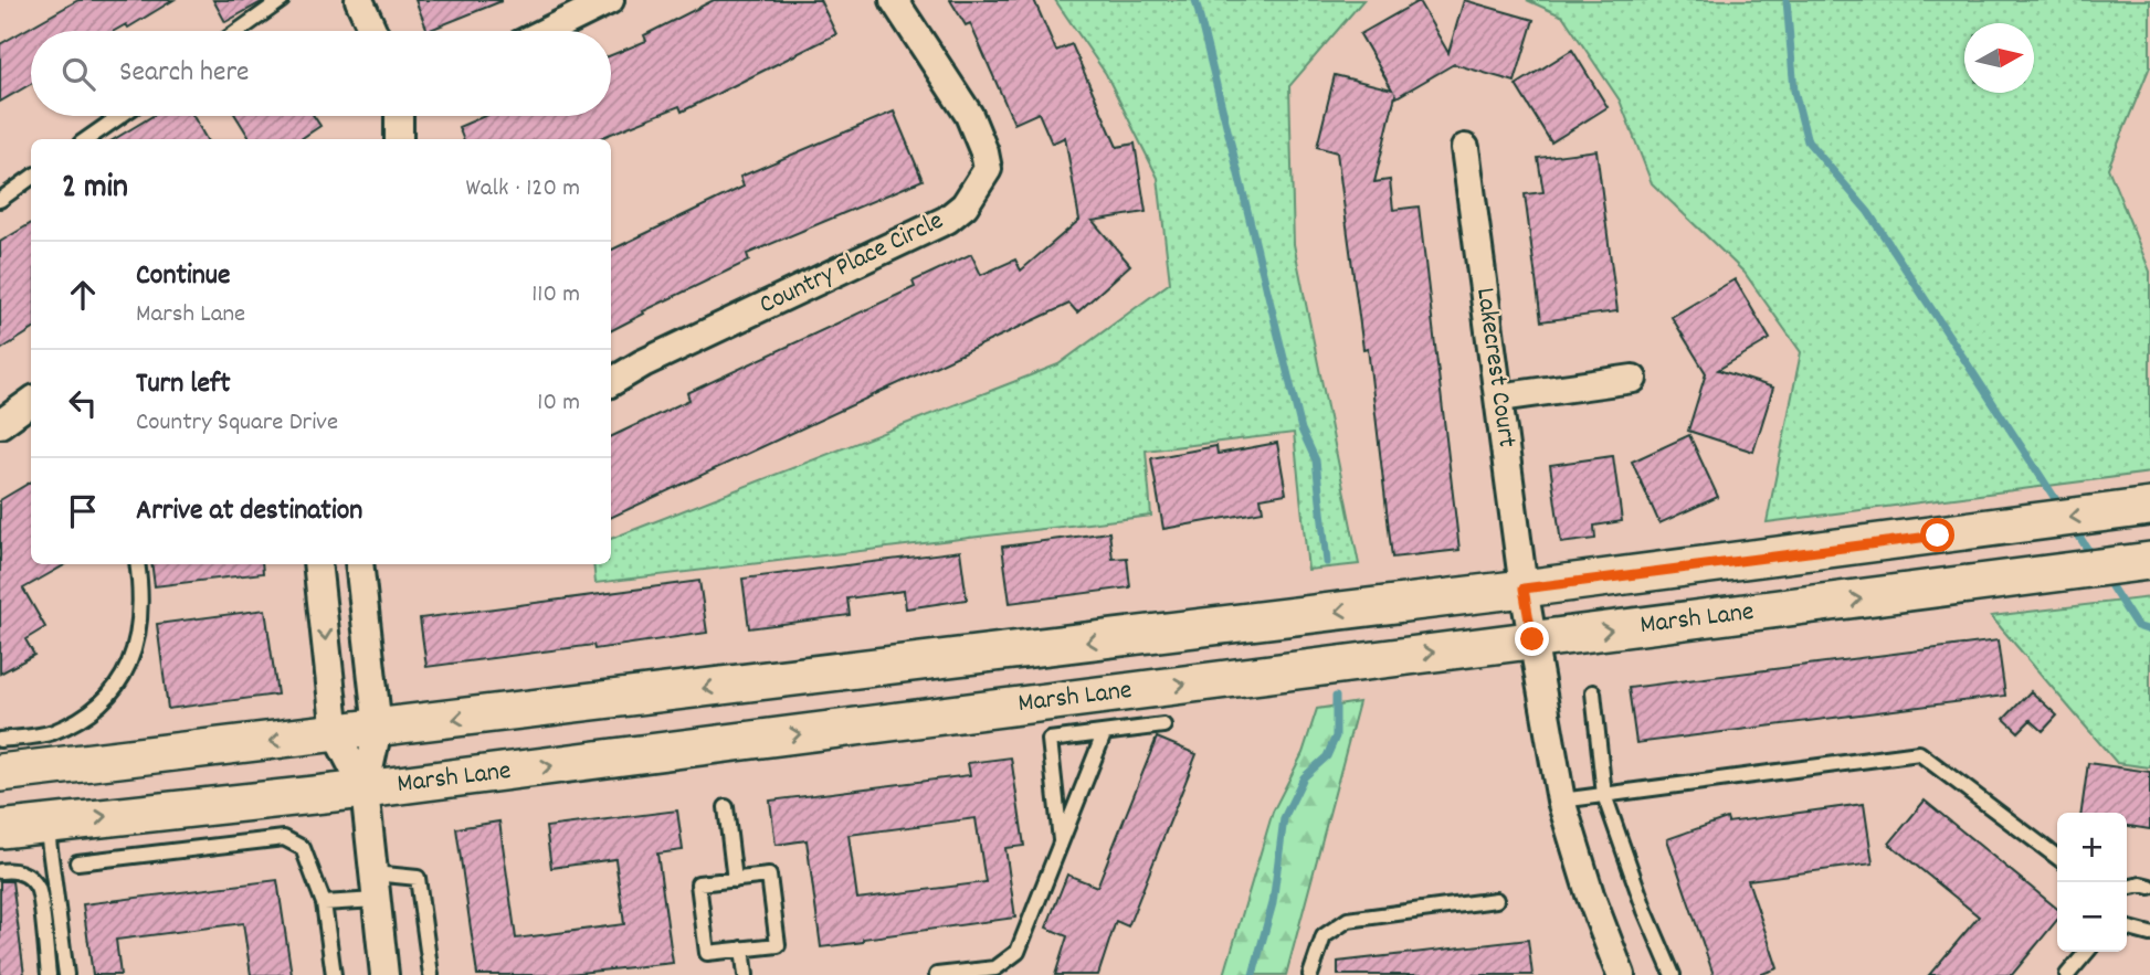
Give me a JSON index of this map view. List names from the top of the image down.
{
  "streets": {
    "main road": ["Marsh Lane"],
    "street": ["Country Place Circle", "Lakecrest Court"]
  },
  "crossings": [
    ["Lakecrest Court", "Marsh Lane"]
  ],
  "north": "right",
  "page": {
    "search": "Search here",
    "heading": ["2 min", "Walk · 120 m"],
    "list": [
      ["Continue", "Marsh Lane", "110 m"],
      ["Turn left", "Country Square Drive", "10 m"],
      "Arrive at destination"
    ],
    "map_buttons": ["+", "−"]
  }
}
